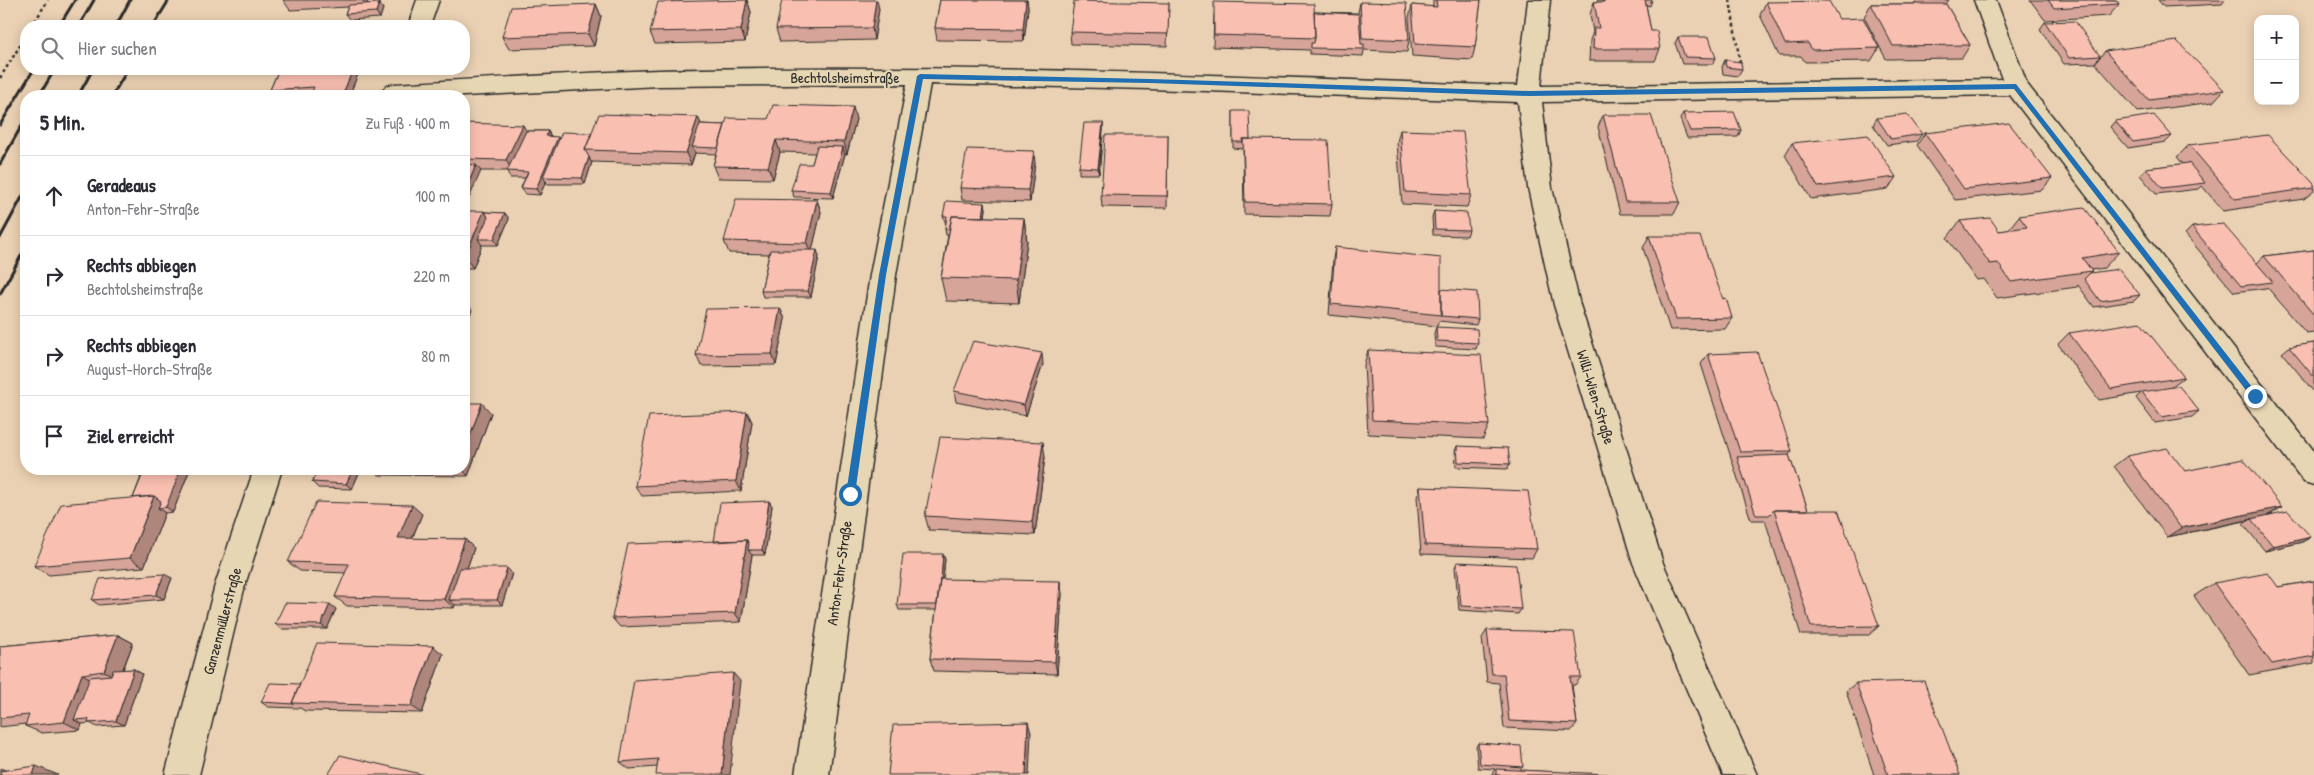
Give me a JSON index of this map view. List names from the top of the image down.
{
  "streets": {
    "street": [
      "Bechtolsheimstraße",
      "Willi-Wien-Straße",
      "Anton-Fehr-Straße",
      "Ganzenmüllerstraße"
    ]
  },
  "crossings": [
    ["Bechtolsheimstraße", "Willi-Wien-Straße"],
    ["Bechtolsheimstraße", "Anton-Fehr-Straße"]
  ],
  "page": {
    "map_buttons": ["+", "−"],
    "search": "Hier suchen",
    "heading": ["5 Min.", "Zu Fuß · 400 m"],
    "list": [
      ["Geradeaus", "Anton-Fehr-Straße", "100 m"],
      ["Rechts abbiegen", "Bechtolsheimstraße", "220 m"],
      ["Rechts abbiegen", "August-Horch-Straße", "80 m"],
      "Ziel erreicht"
    ]
  }
}
